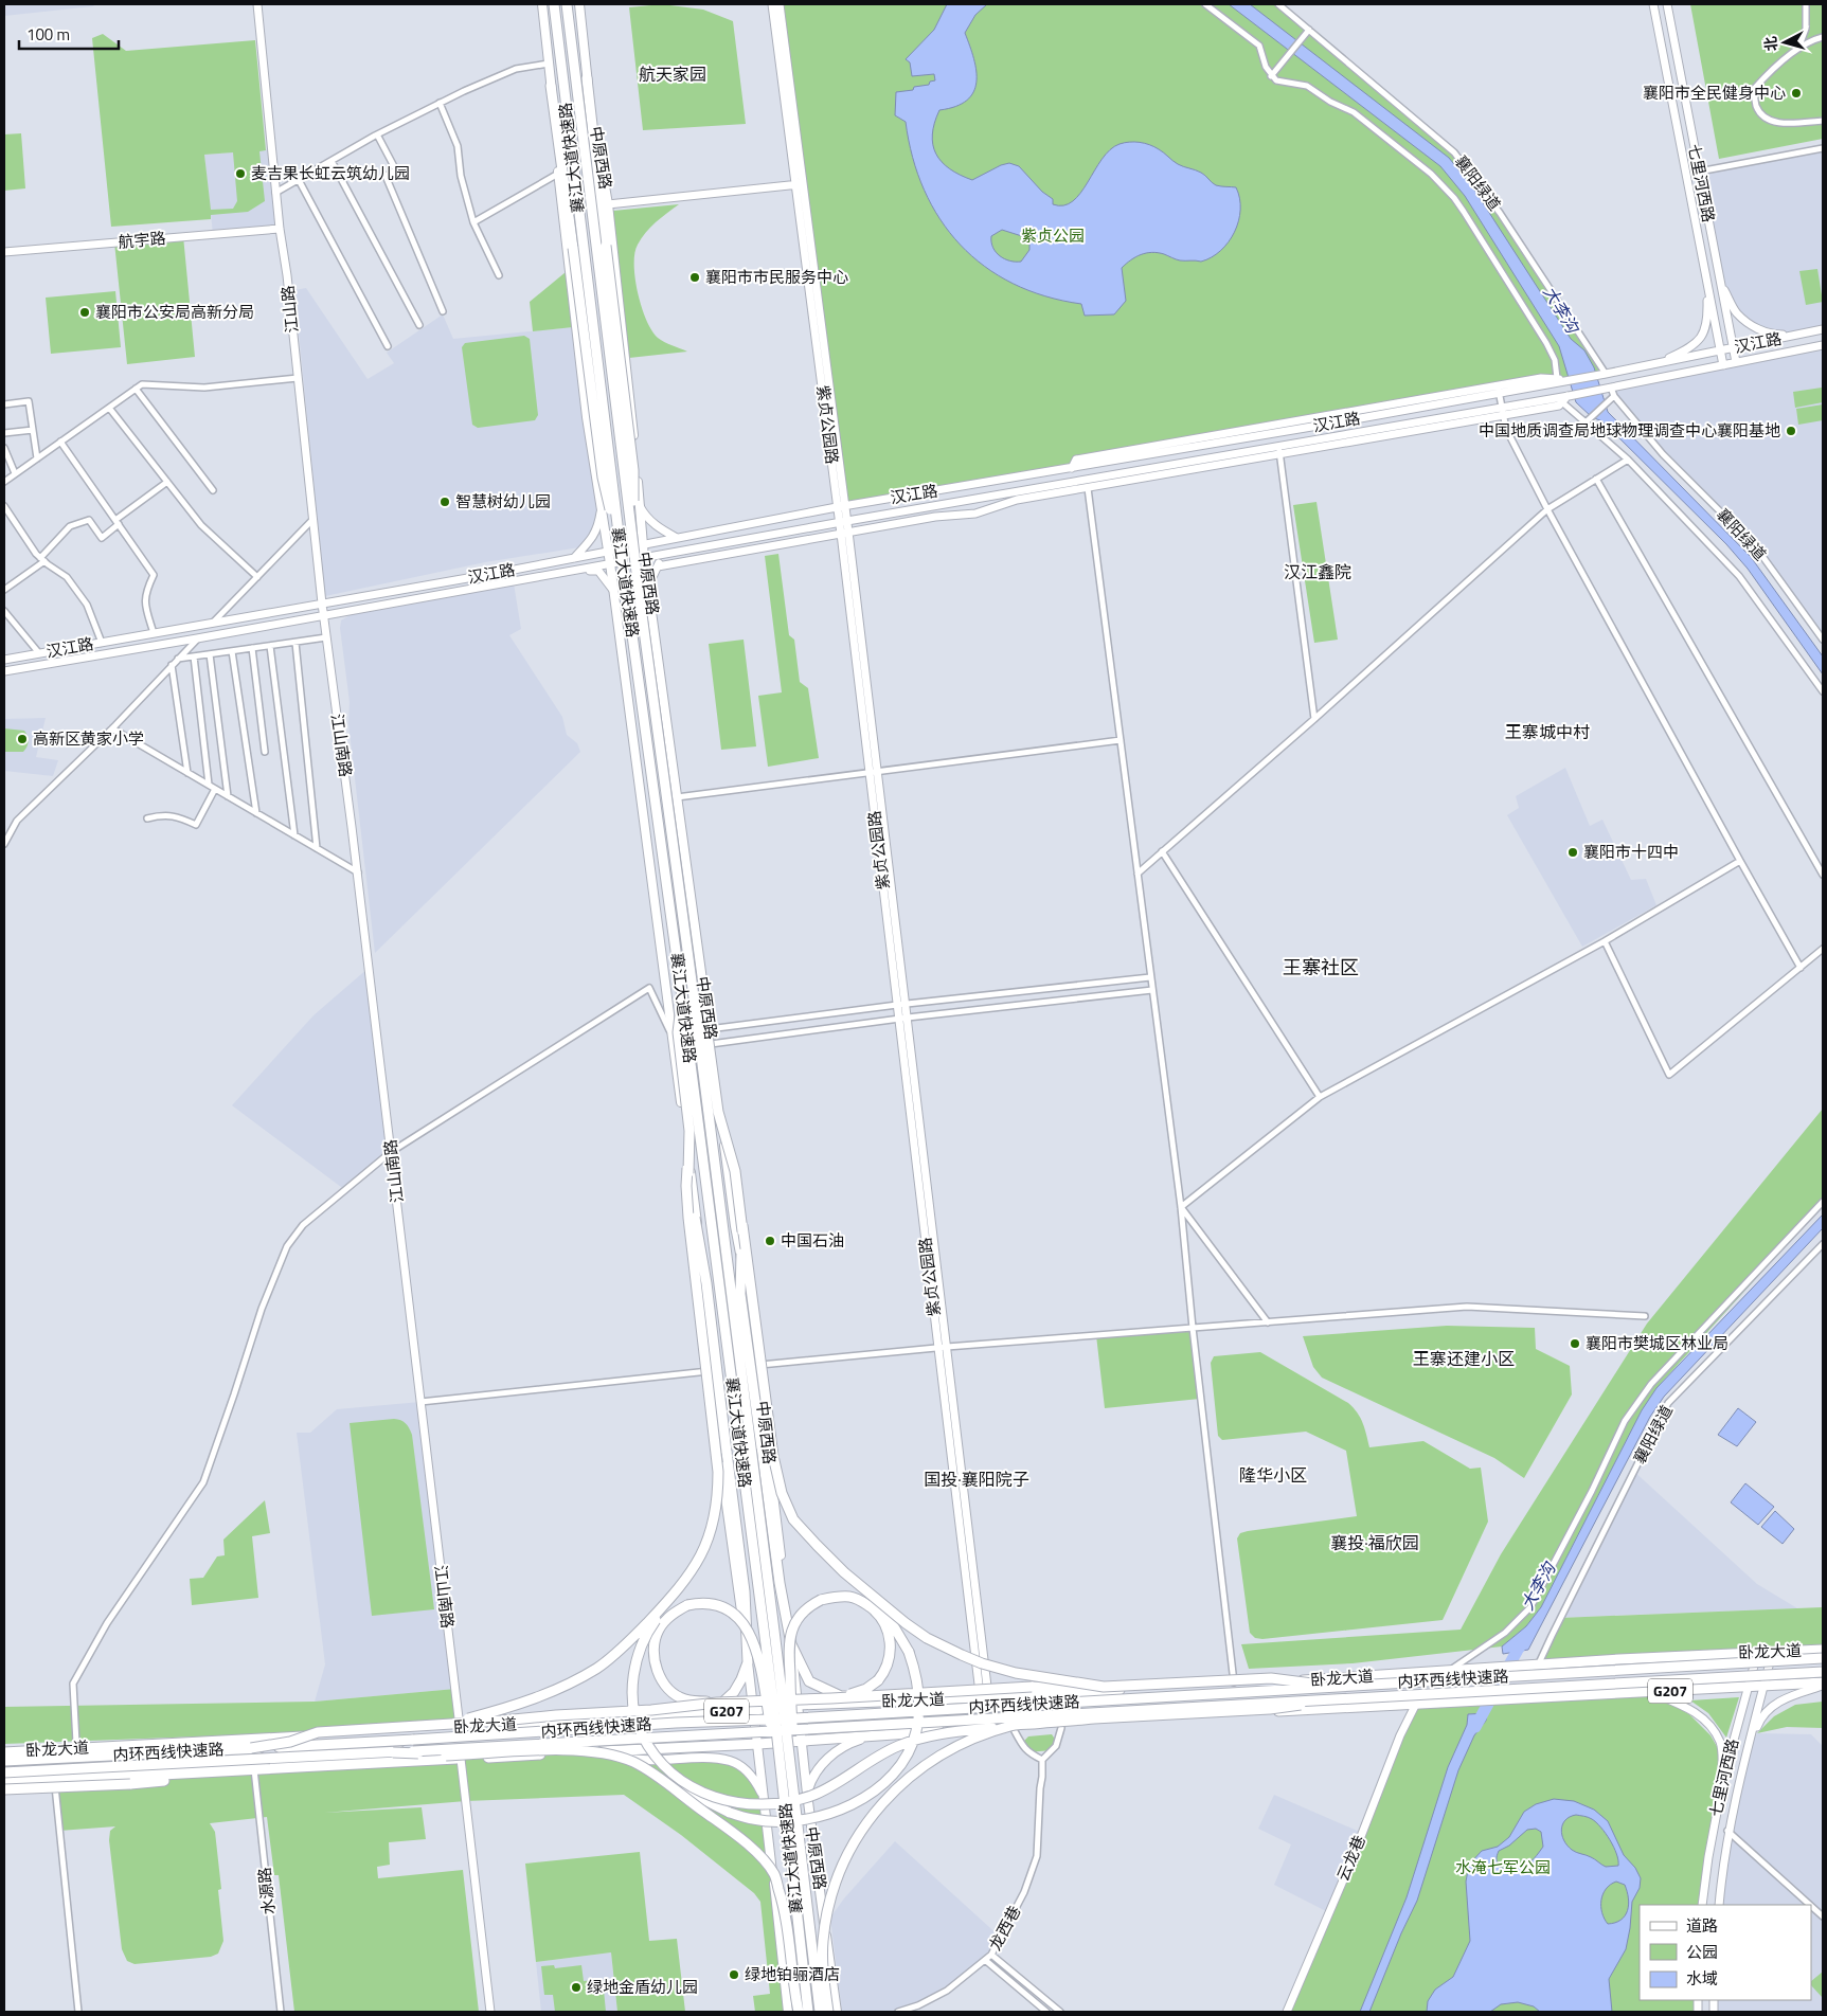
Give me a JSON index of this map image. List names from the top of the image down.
{
  "streets": {
    "highway": [
      "襄江大道快速路",
      "卧龙大道",
      "内环西线快速路",
      "G207"
    ],
    "main road": ["中原西路"],
    "street": [
      "襄阳绿道",
      "七里河西路",
      "航宇路",
      "江山路",
      "汉江路",
      "紫贞公园路",
      "江山南路",
      "云龙巷",
      "水源路",
      "龙西巷"
    ]
  },
  "crossings": [
    ["中原西路", "汉江路"],
    ["中原西路", "卧龙大道"],
    ["襄阳绿道", "汉江路"],
    ["襄阳绿道", "卧龙大道"],
    ["七里河西路", "汉江路"],
    ["七里河西路", "卧龙大道"],
    ["航宇路", "江山路"],
    ["江山路", "汉江路"],
    ["江山路", "江山南路"],
    ["汉江路", "紫贞公园路"],
    ["汉江路", "江山南路"],
    ["紫贞公园路", "卧龙大道"],
    ["江山南路", "卧龙大道"],
    ["卧龙大道", "云龙巷"],
    ["卧龙大道", "水源路"]
  ],
  "districts": [
    "航天家园",
    "汉江鑫院",
    "王寨城中村",
    "王寨社区",
    "王寨还建小区",
    "隆华小区",
    "国投·襄阳院子",
    "襄投·福欣园"
  ],
  "water": ["大李沟"],
  "parks": ["紫贞公园", "水淹七军公园"],
  "places": [
    "襄阳市全民健身中心",
    "麦吉果长虹云筑幼儿园",
    "襄阳市市民服务中心",
    "襄阳市公安局高新分局",
    "中国地质调查局地球物理调查中心襄阳基地",
    "智慧树幼儿园",
    "高新区黄家小学",
    "襄阳市十四中",
    "中国石油",
    "襄阳市樊城区林业局",
    "绿地铂骊酒店",
    "绿地金盾幼儿园"
  ],
  "legend": ["道路", "公园", "水域"],
  "scale_bar": "100 m",
  "north": "left"
}
